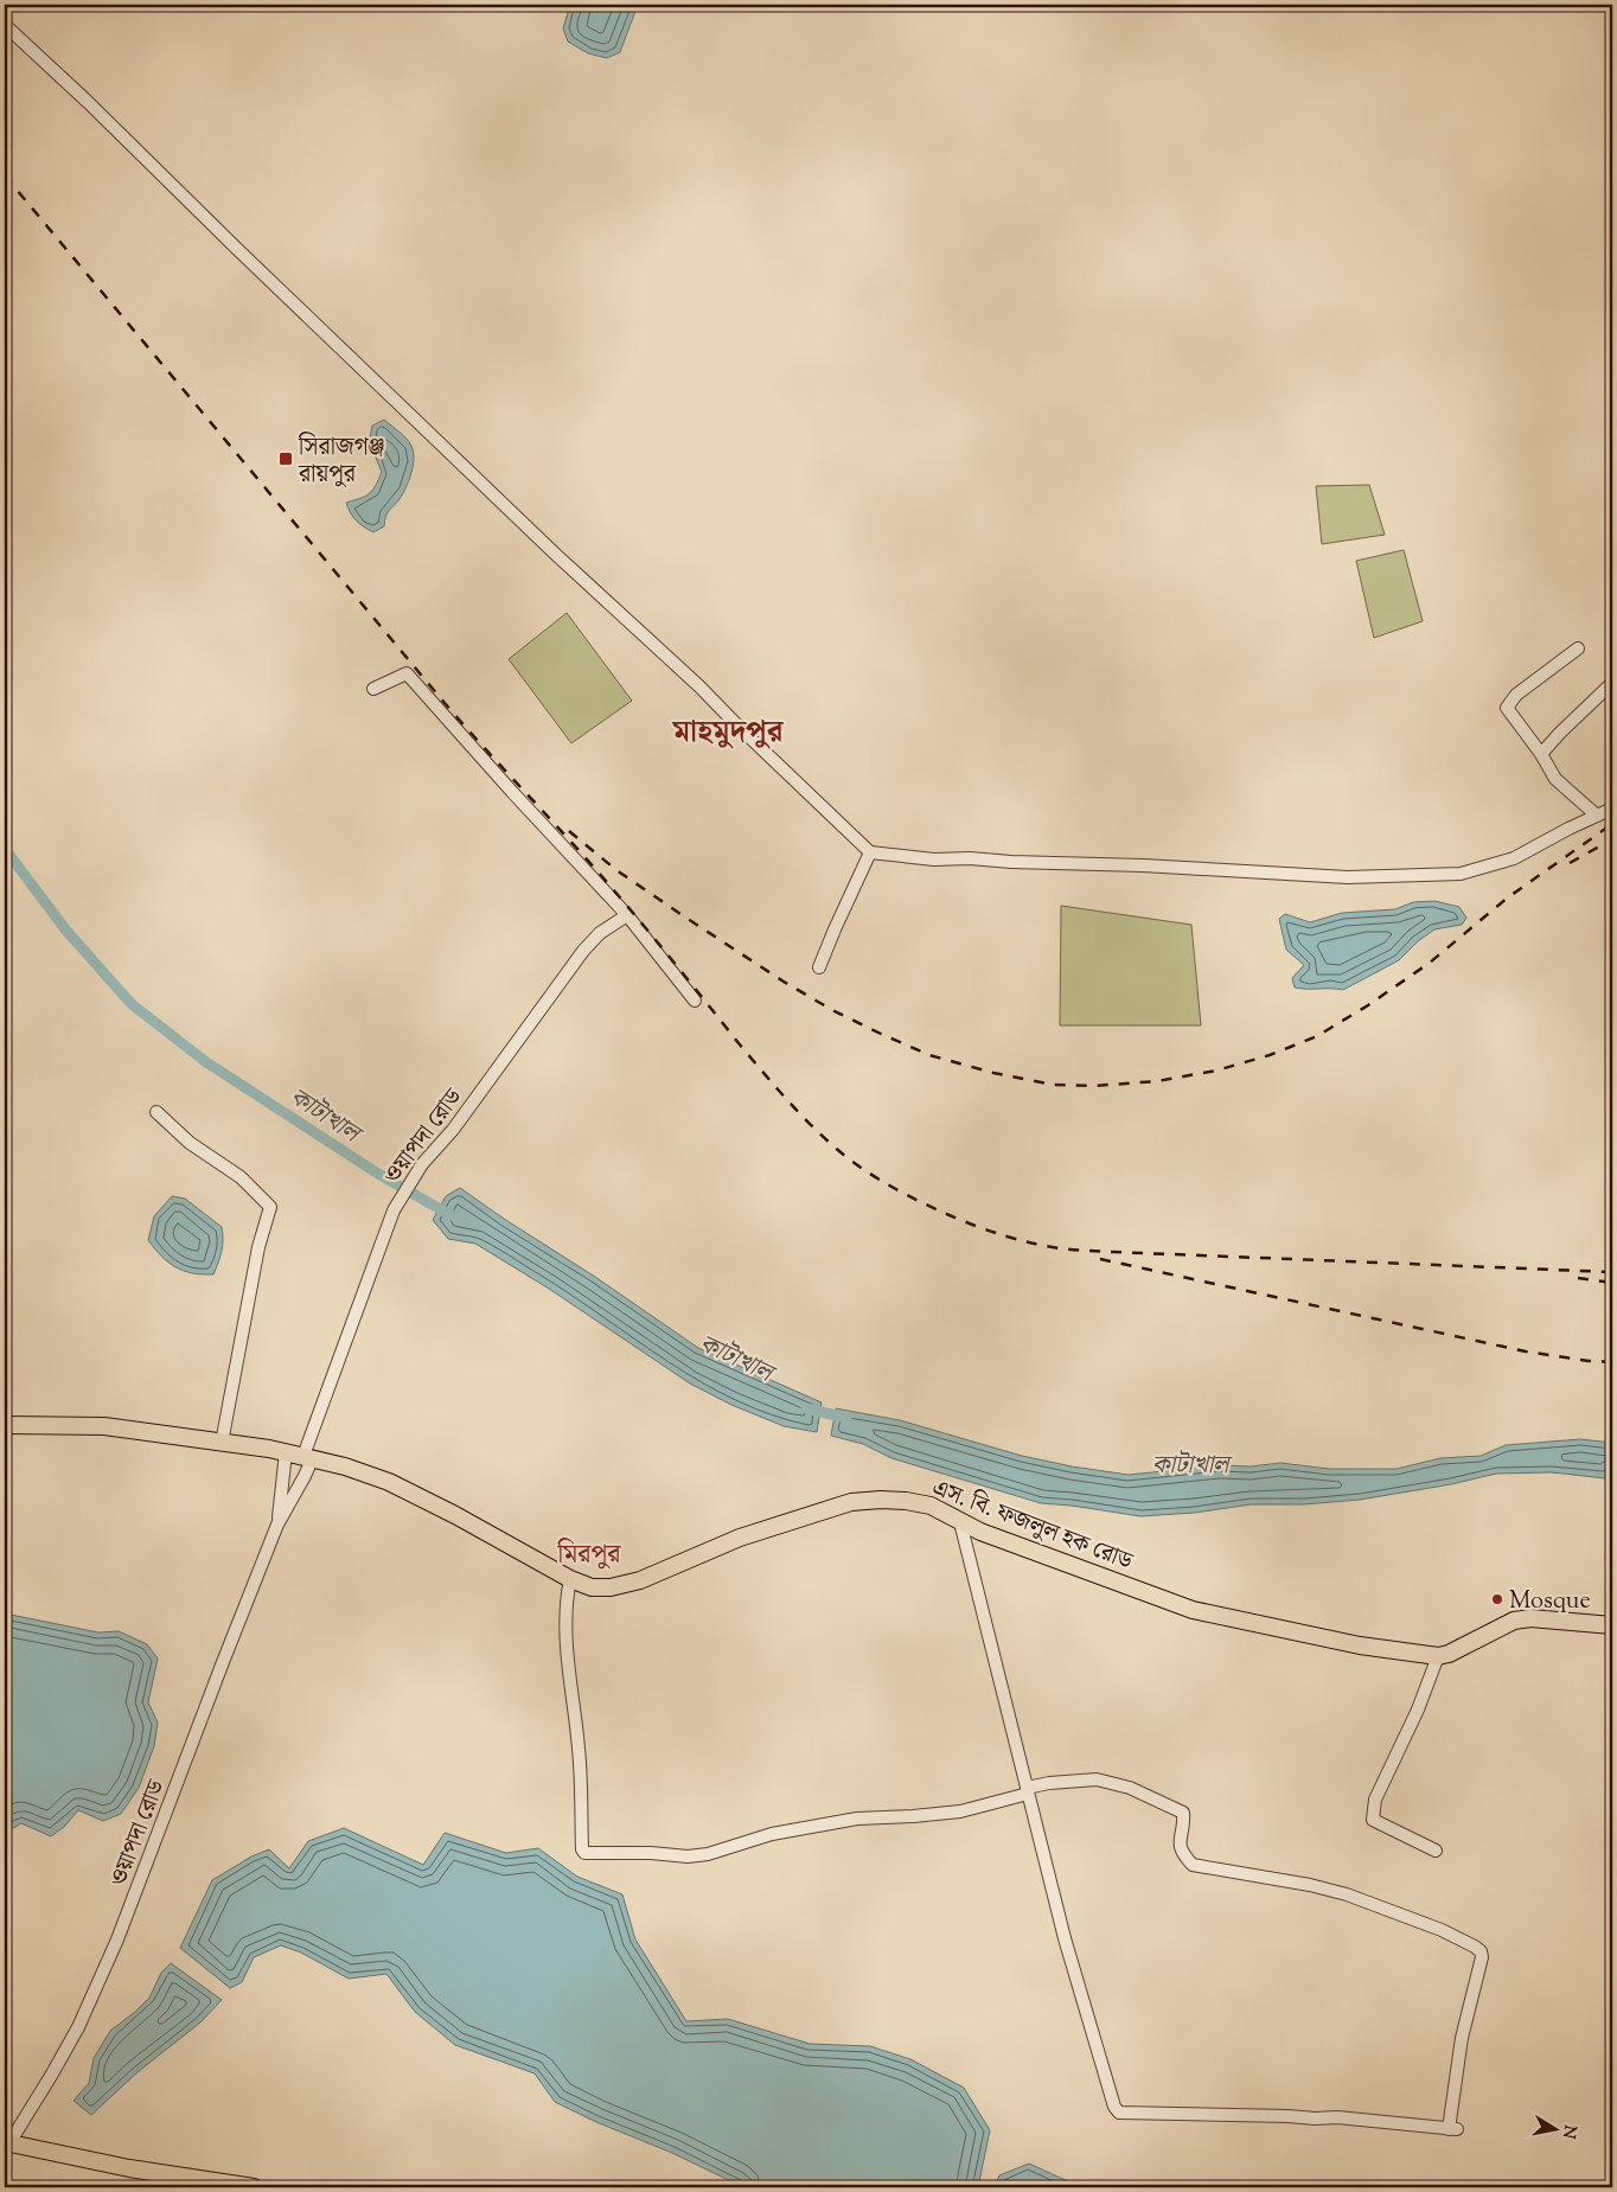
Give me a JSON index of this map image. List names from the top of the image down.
{
  "streets": {
    "main road": ["এস. বি. ফজলুল হক রোড"],
    "street": ["ওয়াপদা রোড"]
  },
  "crossings": [
    ["ওয়াপদা রোড", "এস. বি. ফজলুল হক রোড"]
  ],
  "districts": ["মাহমুদপুর", "মিরপুর"],
  "water": ["কাটাখাল"],
  "places": {
    "transit": ["সিরাজগঞ্জ রায়পুর"],
    "other": ["Mosque"]
  },
  "north": "right"
}
